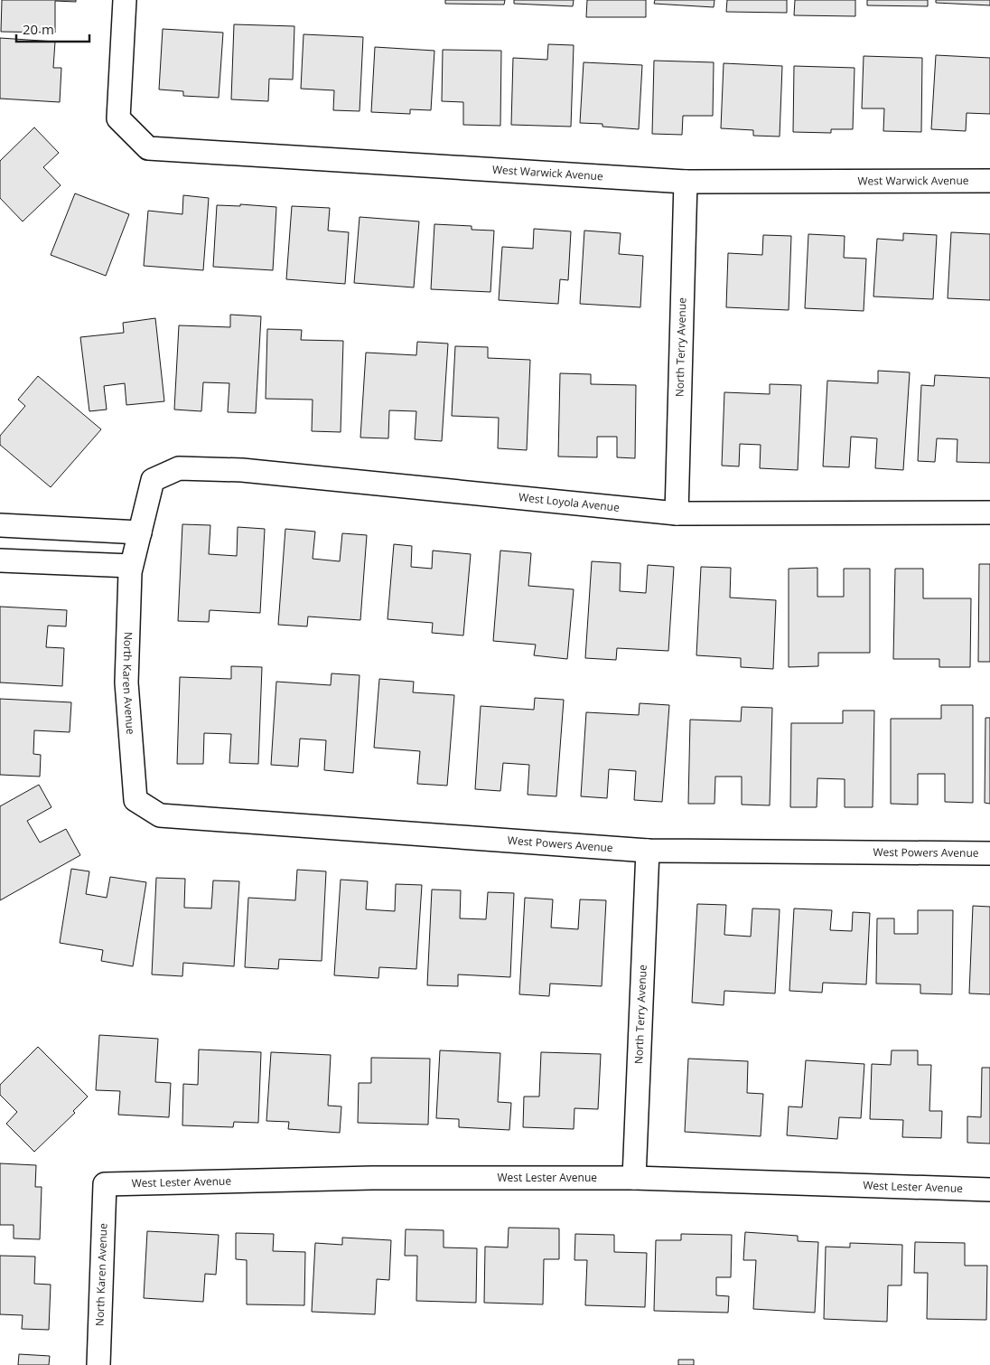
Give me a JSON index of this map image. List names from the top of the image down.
{
  "streets": {
    "street": [
      "West Warwick Avenue",
      "North Terry Avenue",
      "West Loyola Avenue",
      "North Karen Avenue",
      "West Powers Avenue",
      "West Lester Avenue"
    ]
  },
  "crossings": [
    ["West Warwick Avenue", "North Terry Avenue"],
    ["North Terry Avenue", "West Loyola Avenue"],
    ["North Terry Avenue", "West Powers Avenue"],
    ["North Terry Avenue", "West Lester Avenue"],
    ["West Loyola Avenue", "North Karen Avenue"],
    ["North Karen Avenue", "West Powers Avenue"],
    ["North Karen Avenue", "West Lester Avenue"]
  ],
  "scale_bar": "20 m"
}
